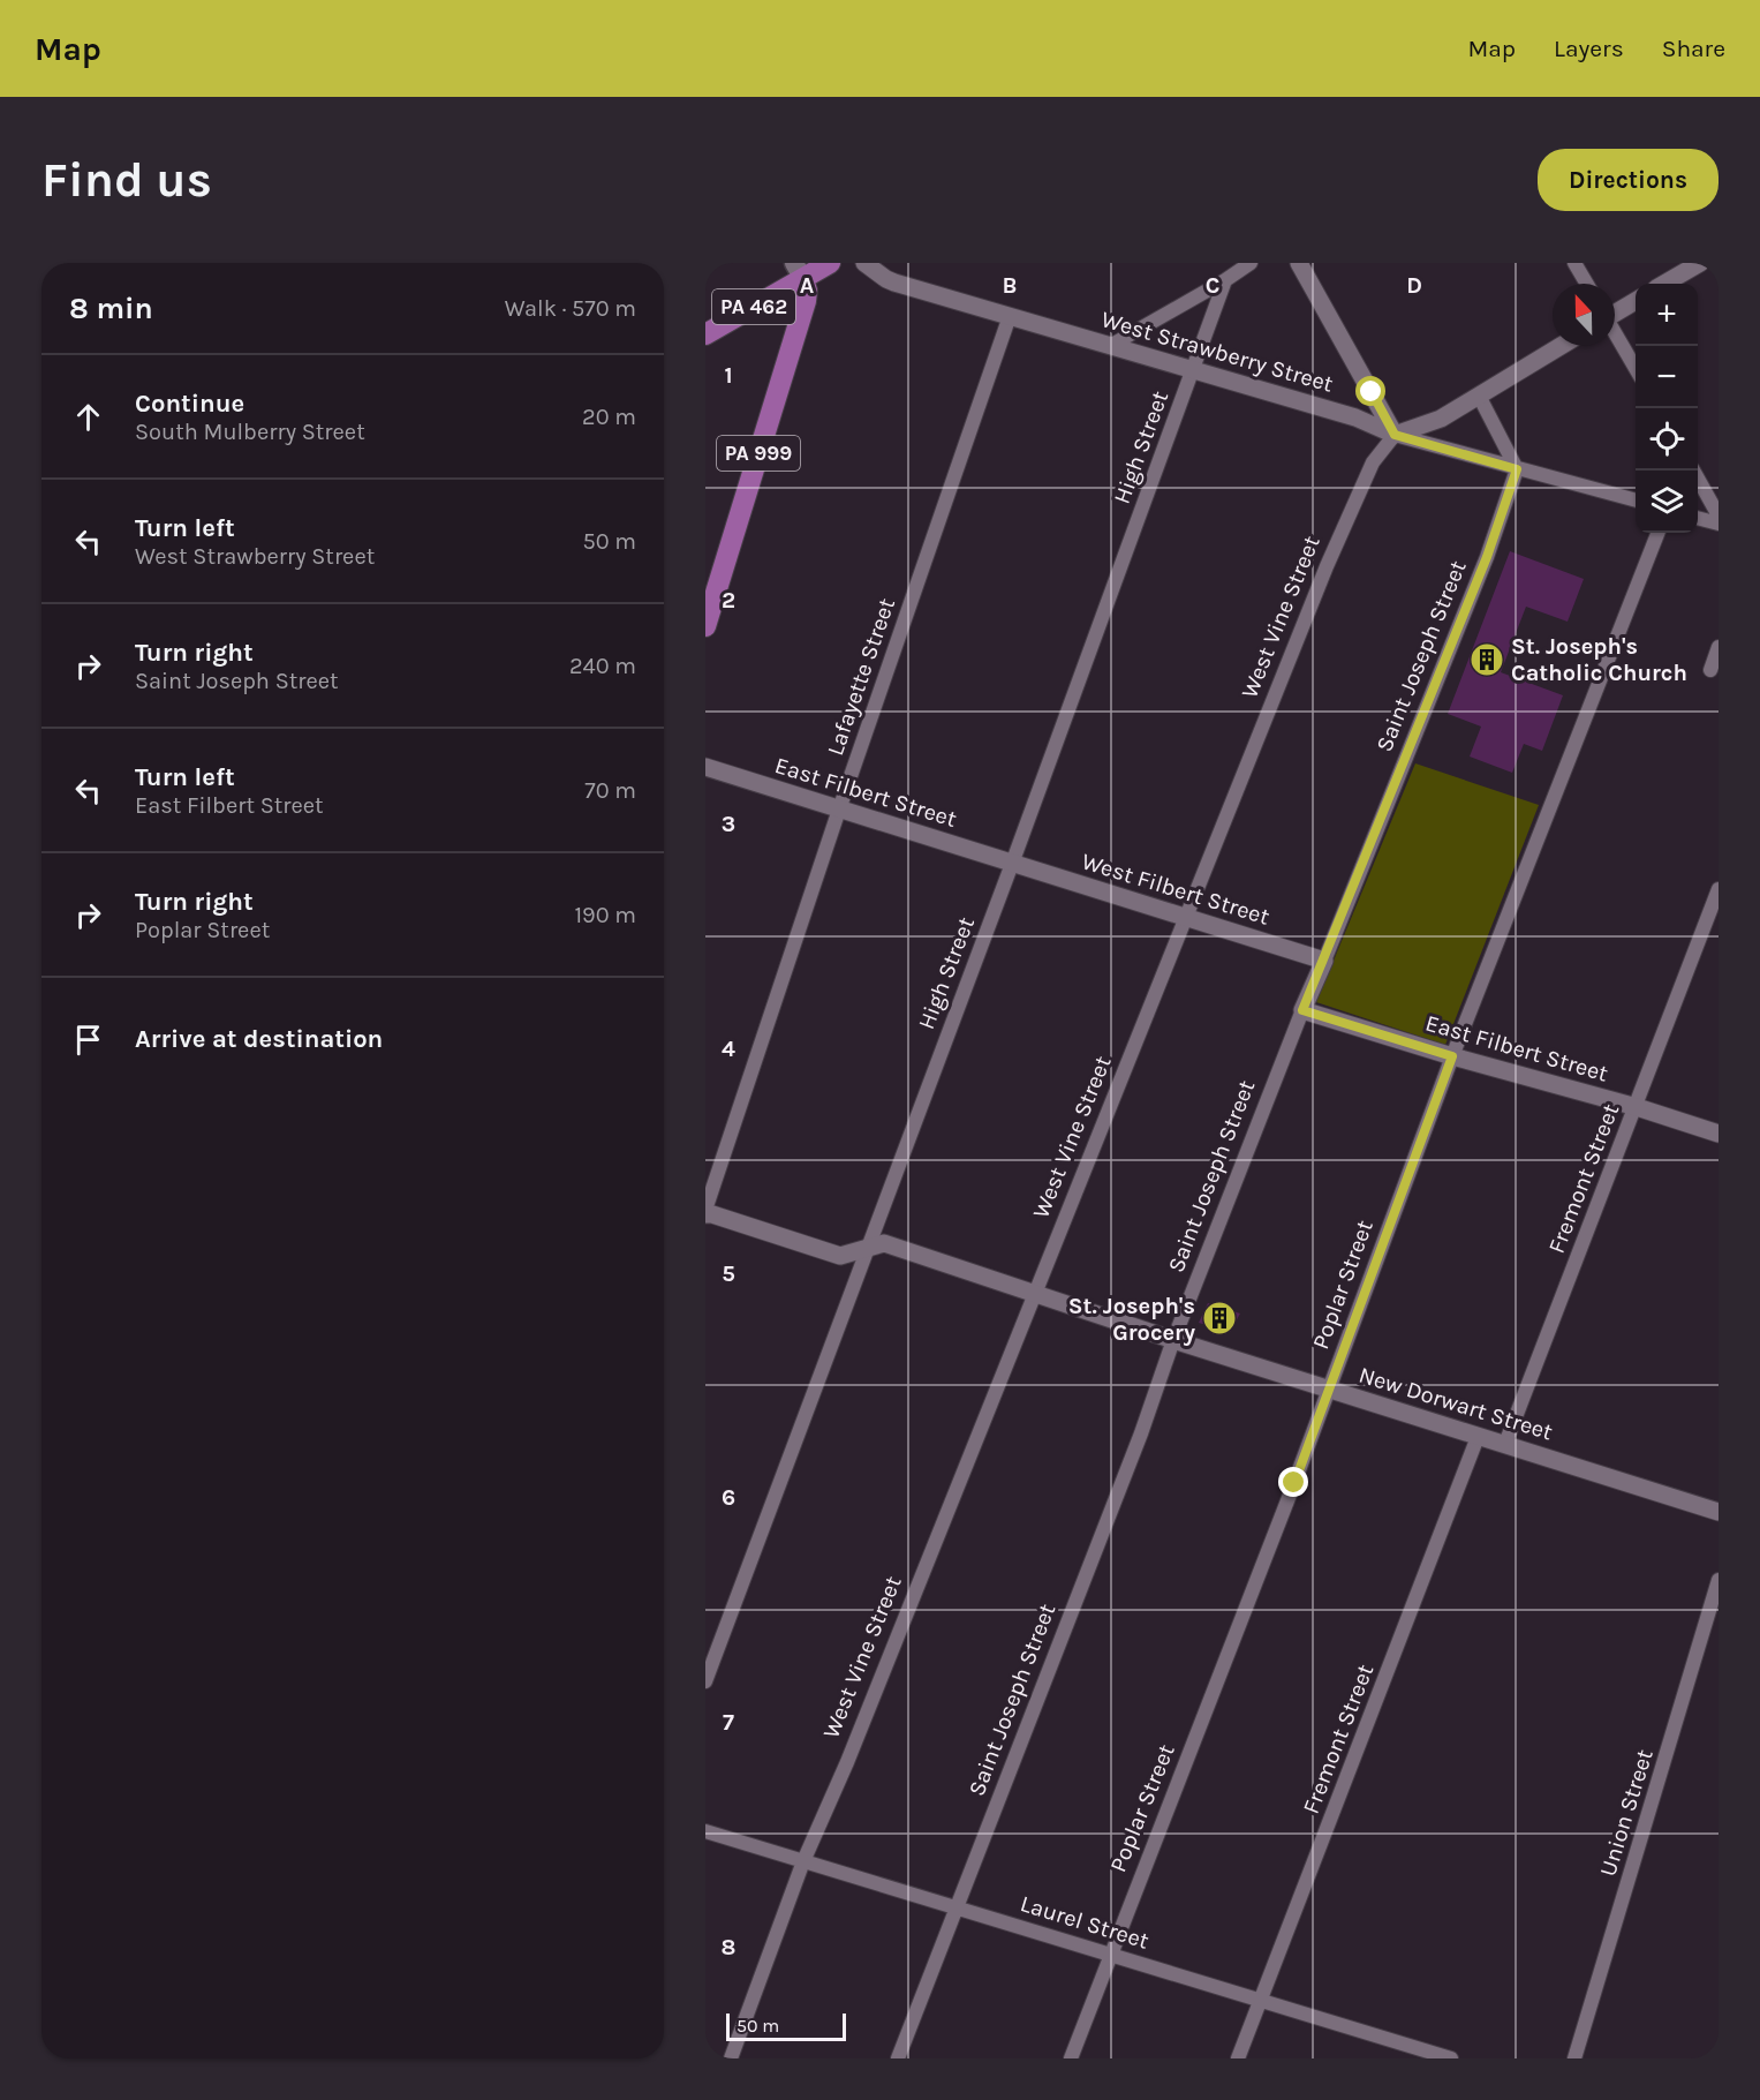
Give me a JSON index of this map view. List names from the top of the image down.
{
  "streets": {
    "main road": ["PA 462", "PA 999"],
    "street": [
      "West Strawberry Street",
      "High Street",
      "West Vine Street",
      "Saint Joseph Street",
      "Lafayette Street",
      "East Filbert Street",
      "West Filbert Street",
      "Fremont Street",
      "Poplar Street",
      "New Dorwart Street",
      "Union Street",
      "Laurel Street"
    ]
  },
  "crossings": [
    ["PA 462", "PA 999"],
    ["West Strawberry Street", "High Street"],
    ["West Strawberry Street", "West Vine Street"],
    ["West Strawberry Street", "Saint Joseph Street"],
    ["West Strawberry Street", "Lafayette Street"],
    ["High Street", "East Filbert Street"],
    ["High Street", "West Filbert Street"],
    ["High Street", "New Dorwart Street"],
    ["West Vine Street", "West Filbert Street"],
    ["West Vine Street", "New Dorwart Street"],
    ["West Vine Street", "Laurel Street"],
    ["Saint Joseph Street", "East Filbert Street"],
    ["Saint Joseph Street", "West Filbert Street"],
    ["Saint Joseph Street", "New Dorwart Street"],
    ["Saint Joseph Street", "Laurel Street"],
    ["Lafayette Street", "East Filbert Street"],
    ["Lafayette Street", "New Dorwart Street"],
    ["East Filbert Street", "West Filbert Street"],
    ["East Filbert Street", "Fremont Street"],
    ["East Filbert Street", "Poplar Street"],
    ["Fremont Street", "New Dorwart Street"],
    ["Fremont Street", "Laurel Street"],
    ["Poplar Street", "New Dorwart Street"],
    ["Poplar Street", "Laurel Street"]
  ],
  "places": {
    "building": ["St. Joseph's Catholic Church", "St. Joseph's Grocery"]
  },
  "scale_bar": "50 m",
  "north": "top",
  "page": {
    "header": "Map",
    "nav": ["Map", "Layers", "Share"],
    "buttons": "Directions",
    "title": "Find us",
    "heading": ["8 min", "Walk · 570 m"],
    "map_buttons": ["+", "−"],
    "list": [
      ["Continue", "South Mulberry Street", "20 m"],
      ["Turn left", "West Strawberry Street", "50 m"],
      ["Turn right", "Saint Joseph Street", "240 m"],
      ["Turn left", "East Filbert Street", "70 m"],
      ["Turn right", "Poplar Street", "190 m"],
      "Arrive at destination"
    ],
    "scale": "50 m"
  },
  "grid": {
    "columns": [
      "A",
      "B",
      "C",
      "D"
    ],
    "rows": [
      "1",
      "2",
      "3",
      "4",
      "5",
      "6",
      "7",
      "8"
    ]
  }
}
